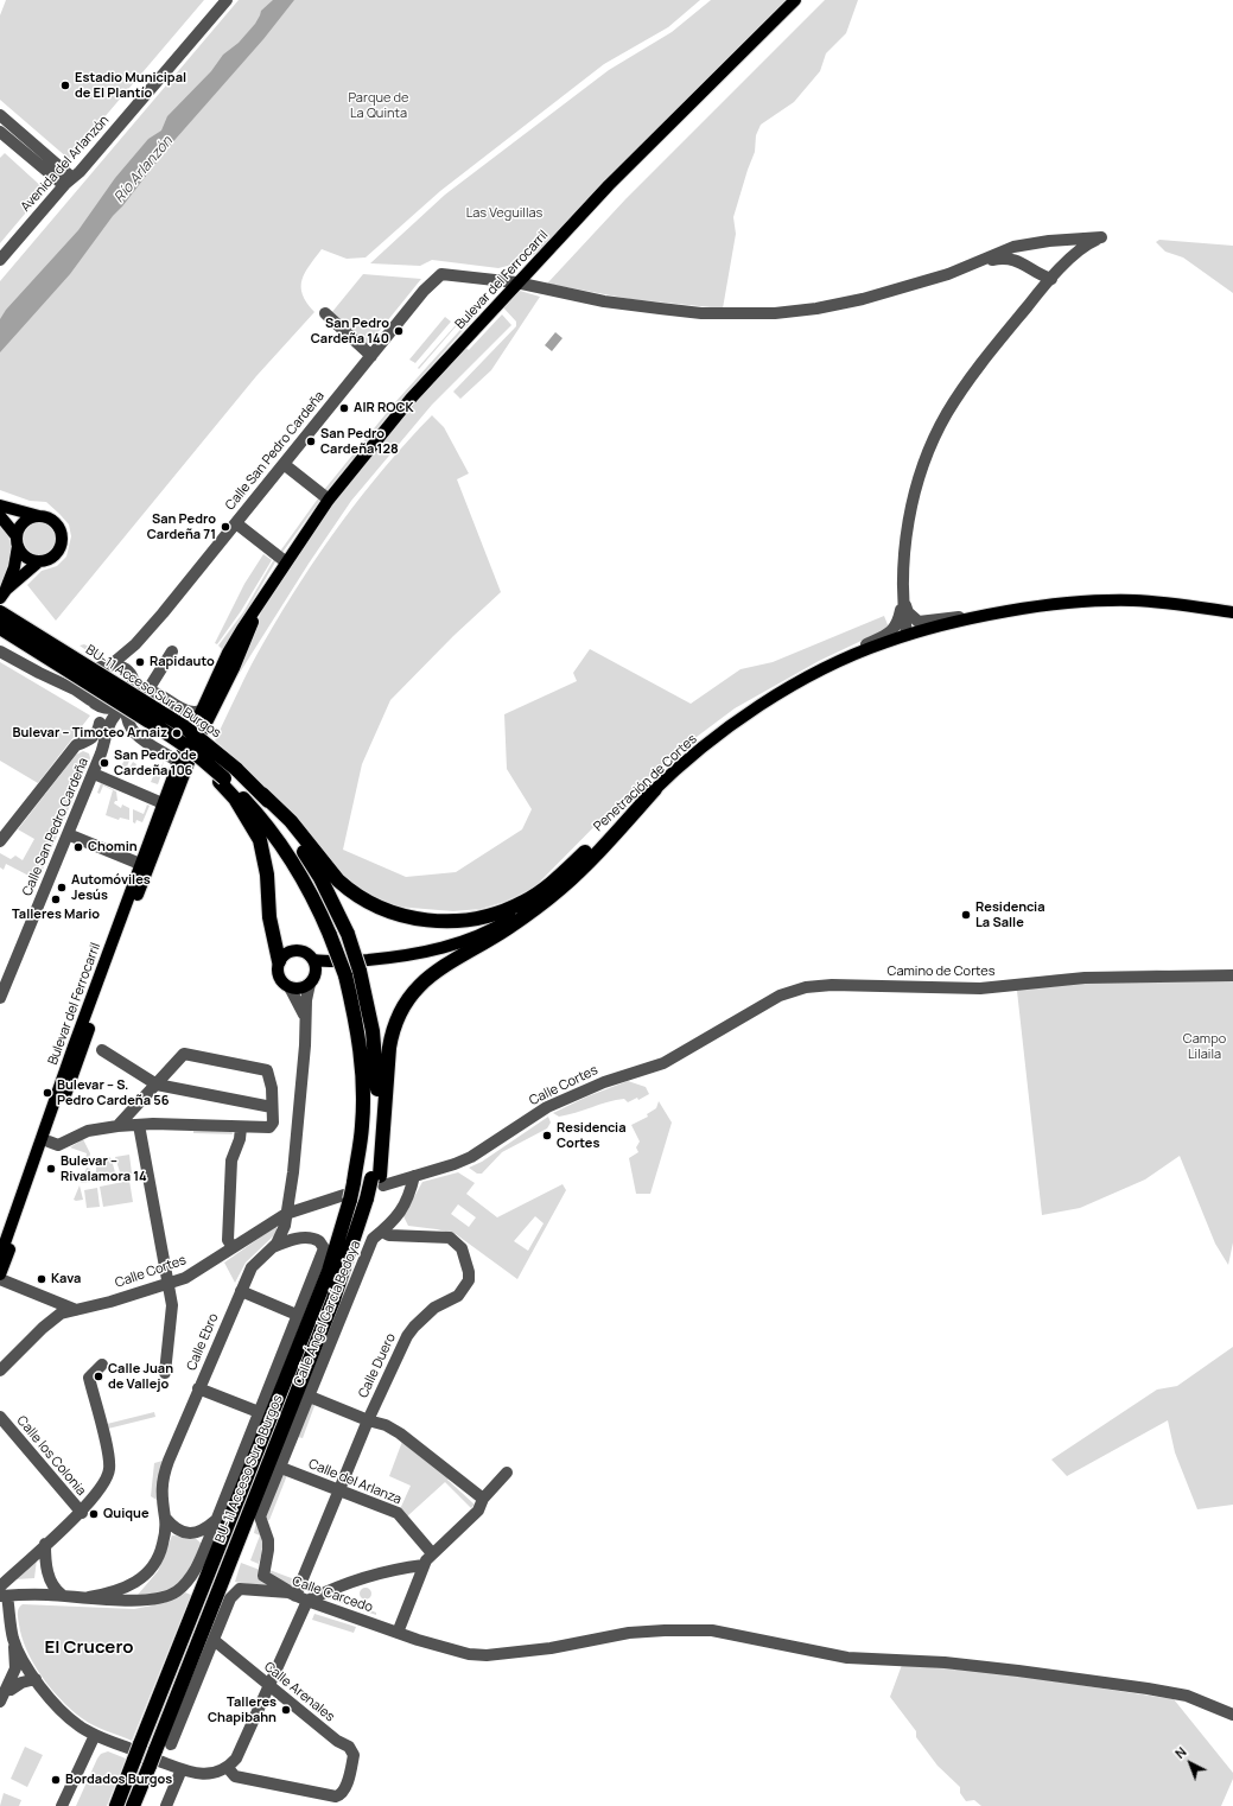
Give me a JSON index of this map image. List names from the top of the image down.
{
  "streets": {
    "highway": ["BU-11 Acceso Sur a Burgos"],
    "main road": ["Bulevar del Ferrocarril", "Penetración de Cortes"],
    "street": [
      "Avenida del Arlanzón",
      "Calle San Pedro Cardeña",
      "Camino de Cortes",
      "Calle Cortes",
      "Calle Ángel García Bedoya",
      "Calle Ebro",
      "Calle Duero",
      "Calle los Colonia",
      "Calle del Arlanza",
      "Calle Carcedo",
      "Calle Arenales"
    ]
  },
  "crossings": [
    ["Bulevar del Ferrocarril", "Calle San Pedro Cardeña"],
    ["BU-11 Acceso Sur a Burgos", "Calle Cortes"],
    ["Penetración de Cortes", "Calle Ebro"],
    ["Camino de Cortes", "Calle Cortes"],
    ["Calle Cortes", "Calle Ángel García Bedoya"],
    ["Calle Cortes", "Calle Ebro"],
    ["Calle Ángel García Bedoya", "Calle Ebro"],
    ["Calle Ángel García Bedoya", "Calle Duero"],
    ["Calle Ángel García Bedoya", "Calle del Arlanza"],
    ["Calle Ángel García Bedoya", "Calle Carcedo"],
    ["Calle Duero", "Calle del Arlanza"],
    ["Calle Duero", "Calle Carcedo"],
    ["Calle Duero", "Calle Arenales"],
    ["Calle Carcedo", "Calle Arenales"]
  ],
  "districts": ["El Crucero"],
  "water": ["Río Arlanzón"],
  "parks": ["Parque de La Quinta", "Las Veguillas", "Campo Lilaila"],
  "places": [
    "Estadio Municipal de El Plantío",
    "San Pedro Cardeña 140",
    "AIR ROCK",
    "San Pedro Cardeña 128",
    "San Pedro Cardeña 71",
    "Rapidauto",
    "Bulevar – Timoteo Arnaiz",
    "San Pedro de Cardeña 106",
    "Chomin",
    "Automóviles Jesús",
    "Talleres Mario",
    "Residencia La Salle",
    "Bulevar – S. Pedro Cardeña 56",
    "Residencia Cortes",
    "Bulevar – Rivalamora 14",
    "Kava",
    "Calle Juan de Vallejo",
    "Quique",
    "Talleres Chapibahn",
    "Bordados Burgos"
  ],
  "north": "top left"
}
